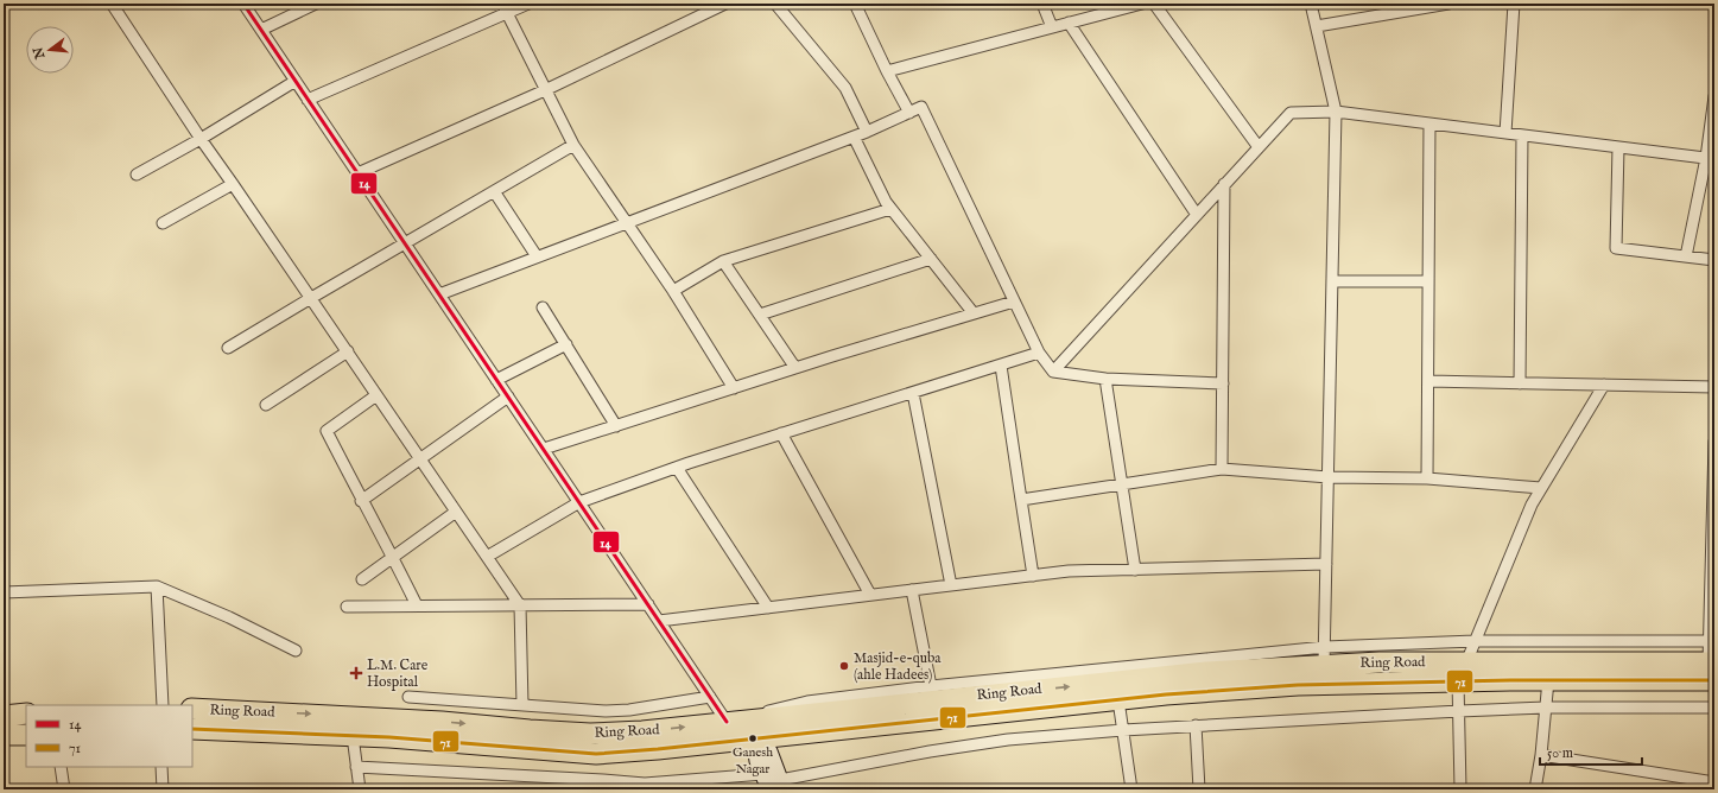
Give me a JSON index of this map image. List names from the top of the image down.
{
  "streets": {
    "highway": ["Ring Road"]
  },
  "places": {
    "other": ["Masjid-e-quba (ahle Hadees)", "Ganesh Nagar"],
    "health": ["L.M. Care Hospital"]
  },
  "lines": ["transit line 14", "transit line 71"],
  "legend": ["14", "71"],
  "scale_bar": "50 m",
  "north": "left"
}
